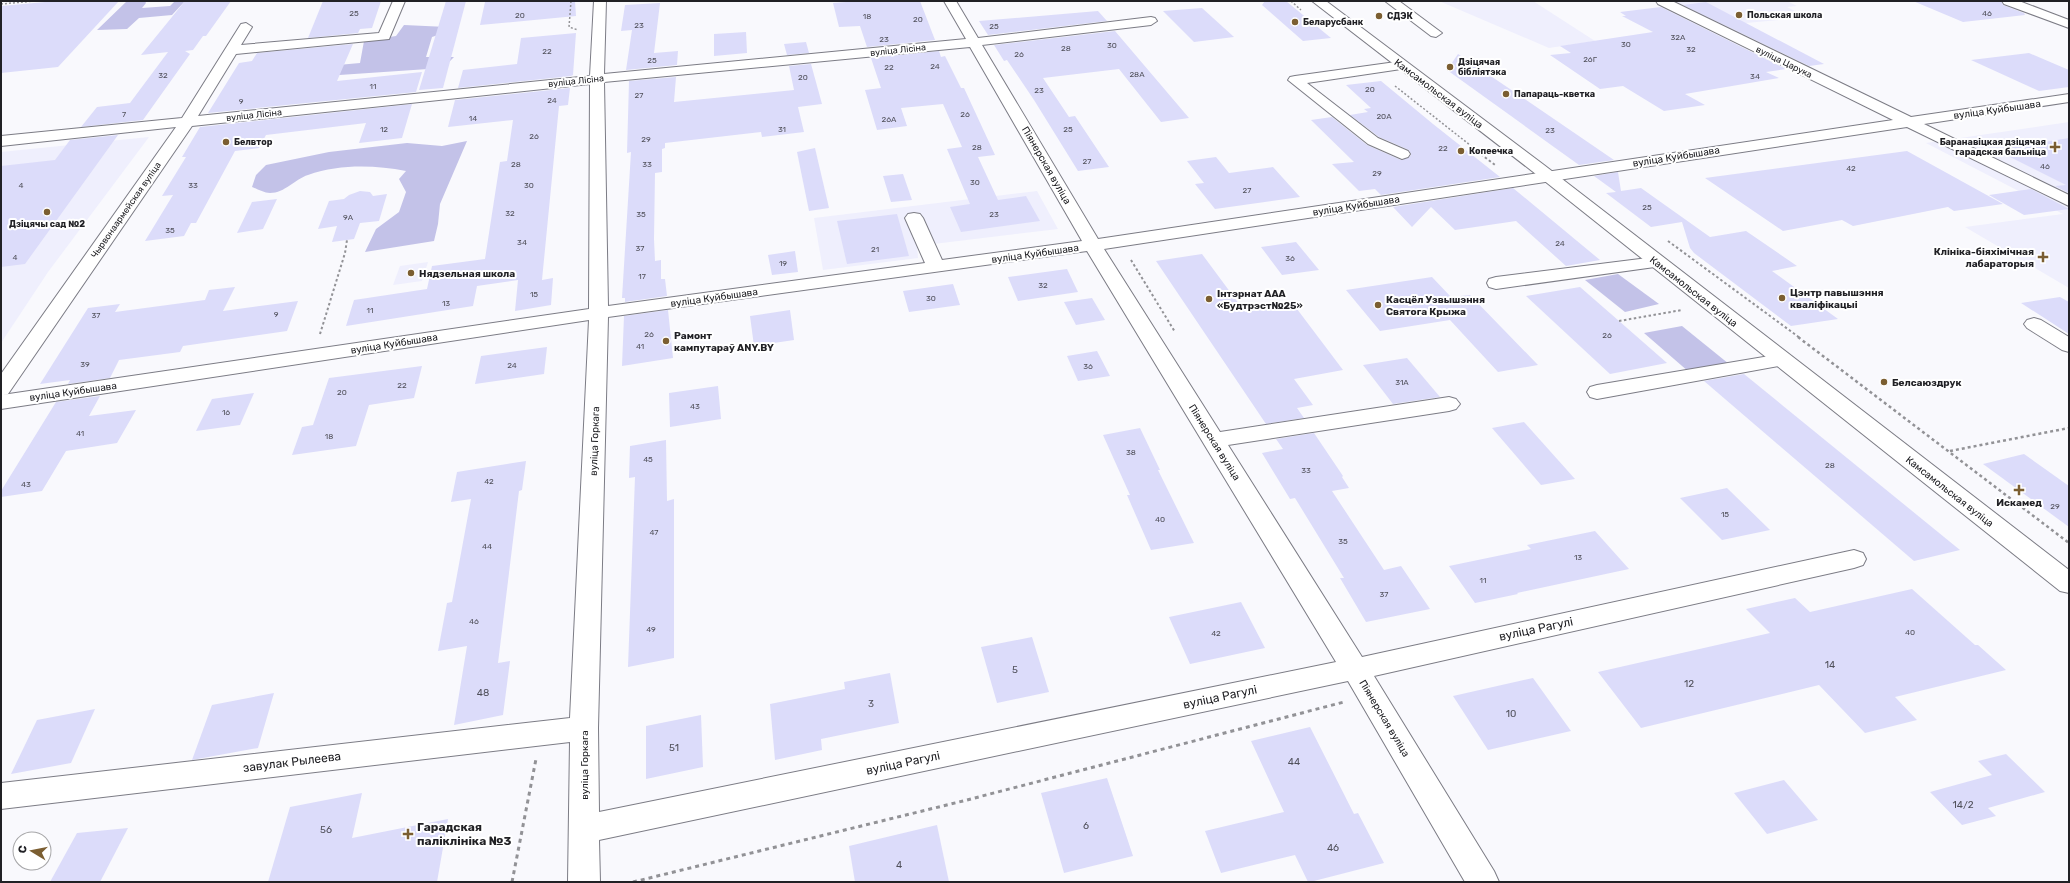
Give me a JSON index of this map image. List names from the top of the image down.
{
  "streets": {
    "street": [
      "вуліца Лісіна",
      "вуліца Царука",
      "Камсамольская вуліца",
      "вуліца Куйбышава",
      "Піянерская вуліца",
      "Чырвонаармейская вуліца",
      "вуліца Горкага",
      "вуліца Рагулі",
      "завулак Рылеева"
    ]
  },
  "crossings": [
    ["вуліца Лісіна", "Піянерская вуліца"],
    ["вуліца Лісіна", "Чырвонаармейская вуліца"],
    ["вуліца Лісіна", "вуліца Горкага"],
    ["вуліца Царука", "вуліца Куйбышава"],
    ["Камсамольская вуліца", "вуліца Куйбышава"],
    ["вуліца Куйбышава", "Піянерская вуліца"],
    ["вуліца Куйбышава", "вуліца Горкага"],
    ["Піянерская вуліца", "вуліца Рагулі"],
    ["вуліца Горкага", "вуліца Рагулі"],
    ["вуліца Горкага", "завулак Рылеева"]
  ],
  "places": {
    "other": [
      "Польская школа",
      "СДЭК",
      "Беларусбанк",
      "Дзіцячая бібліятэка",
      "Папараць-кветка",
      "Белвтор",
      "Копеечка",
      "Дзіцячы сад №2",
      "Нядзельная школа",
      "Цэнтр павышэння кваліфікацыі",
      "Інтэрнат ААА «Будтрэст№25»",
      "Касцёл Узвышэння Святога Крыжа",
      "Рамонт кампутараў ANY.BY",
      "Белсаюздрук"
    ],
    "health": [
      "Баранавіцкая дзіцячая гарадская бальніца",
      "Клініка-біяхімічная лабараторыя",
      "Искамед",
      "Гарадская паліклініка №3"
    ]
  },
  "house_numbers": [
    "25",
    "46",
    "20",
    "18",
    "20",
    "23",
    "25",
    "32А",
    "23",
    "30",
    "30",
    "28",
    "32",
    "22",
    "26",
    "26Г",
    "25",
    "24",
    "22",
    "28А",
    "32",
    "34",
    "20",
    "11",
    "20",
    "23",
    "27",
    "24",
    "9",
    "7",
    "26",
    "20А",
    "14",
    "26А",
    "12",
    "31",
    "25",
    "23",
    "26",
    "29",
    "28",
    "22",
    "27",
    "28",
    "33",
    "46",
    "42",
    "29",
    "30",
    "4",
    "33",
    "30",
    "27",
    "25",
    "32",
    "35",
    "23",
    "9А",
    "35",
    "34",
    "24",
    "37",
    "21",
    "4",
    "36",
    "19",
    "17",
    "32",
    "15",
    "30",
    "13",
    "11",
    "9",
    "37",
    "26",
    "26",
    "41",
    "39",
    "24",
    "36",
    "31А",
    "22",
    "20",
    "43",
    "16",
    "41",
    "18",
    "38",
    "45",
    "28",
    "33",
    "42",
    "43",
    "29",
    "15",
    "40",
    "47",
    "35",
    "44",
    "13",
    "11",
    "37",
    "46",
    "49",
    "40",
    "42",
    "14",
    "5",
    "12",
    "48",
    "3",
    "10",
    "51",
    "44",
    "14/2",
    "6",
    "56",
    "46",
    "4"
  ],
  "north": "left"
}
